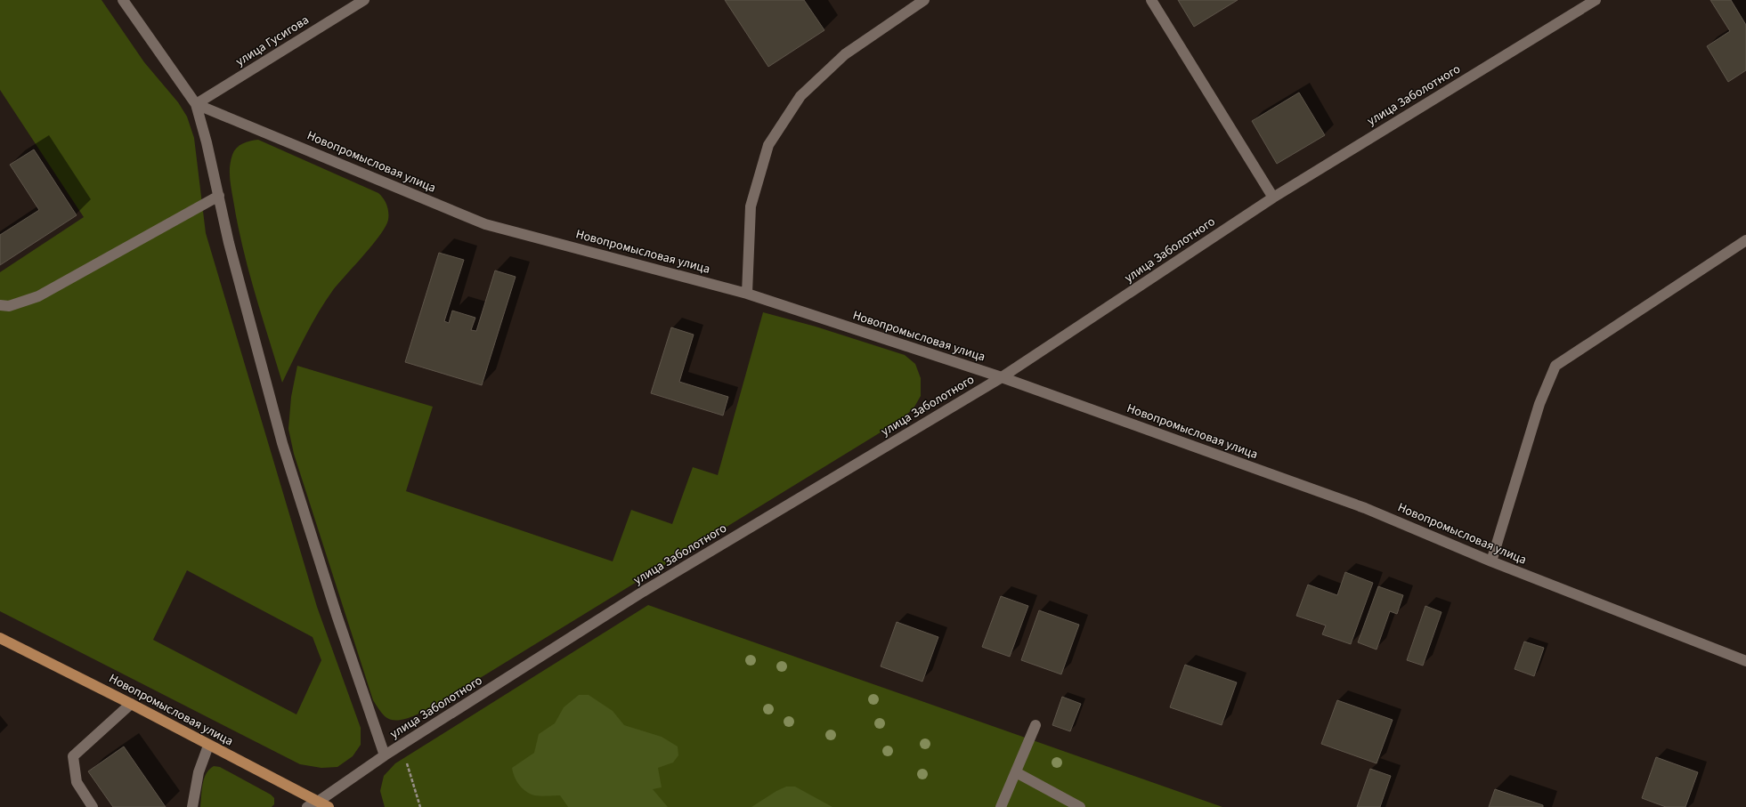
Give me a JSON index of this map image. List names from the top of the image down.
{
  "streets": {
    "main road": ["Новопромысловая улица"],
    "street": ["улица Гусигова", "улица Заболотного"]
  },
  "crossings": [
    ["улица Гусигова", "Новопромысловая улица"],
    ["улица Заболотного", "Новопромысловая улица"]
  ]
}
